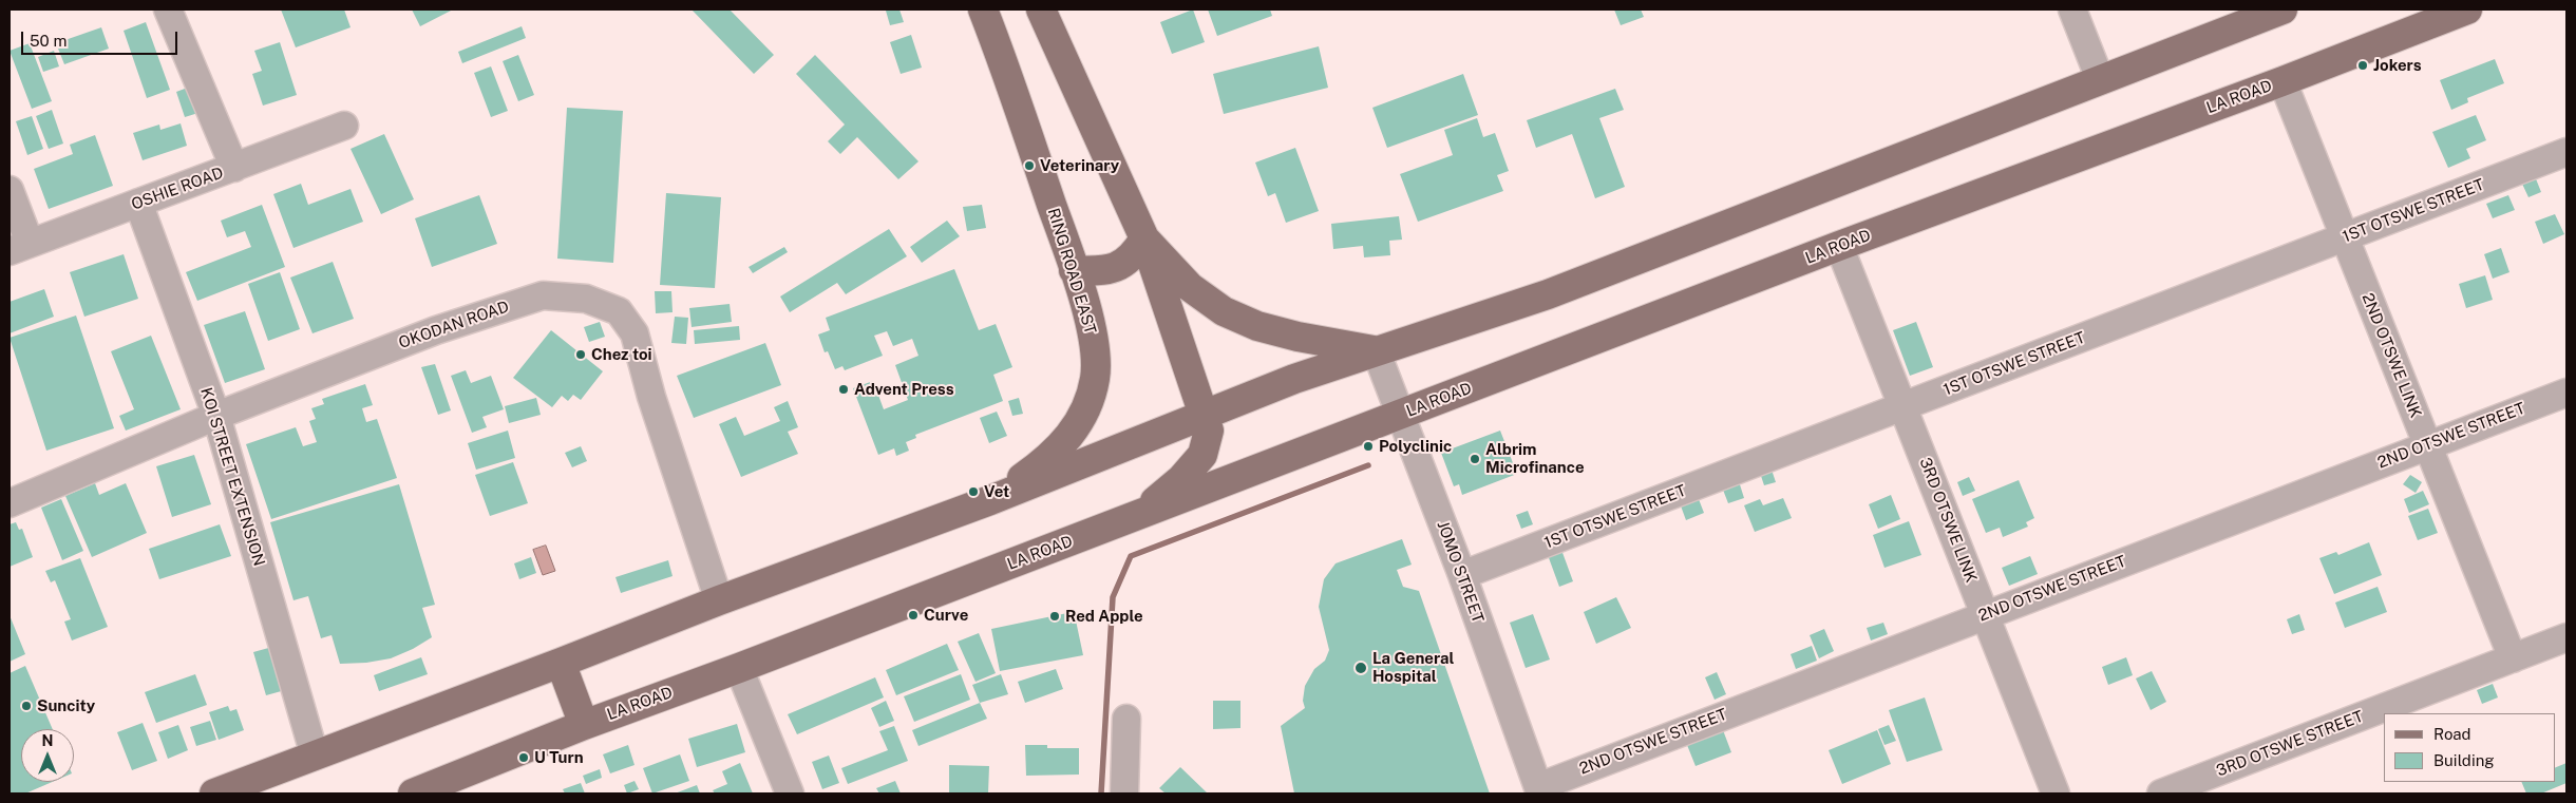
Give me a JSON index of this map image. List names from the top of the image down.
{
  "streets": {
    "main road": ["LA ROAD", "RING ROAD EAST"],
    "street": [
      "OSHIE ROAD",
      "1ST OTSWE STREET",
      "OKODAN ROAD",
      "2ND OTSWE LINK",
      "2ND OTSWE STREET",
      "KOI STREET EXTENSION",
      "3RD OTSWE LINK",
      "JOMO STREET",
      "3RD OTSWE STREET"
    ]
  },
  "crossings": [
    ["LA ROAD", "2ND OTSWE LINK"],
    ["LA ROAD", "3RD OTSWE LINK"],
    ["LA ROAD", "JOMO STREET"],
    ["OSHIE ROAD", "KOI STREET EXTENSION"],
    ["1ST OTSWE STREET", "2ND OTSWE LINK"],
    ["1ST OTSWE STREET", "3RD OTSWE LINK"],
    ["1ST OTSWE STREET", "JOMO STREET"],
    ["OKODAN ROAD", "KOI STREET EXTENSION"],
    ["2ND OTSWE LINK", "2ND OTSWE STREET"],
    ["2ND OTSWE LINK", "3RD OTSWE STREET"],
    ["2ND OTSWE STREET", "3RD OTSWE LINK"],
    ["2ND OTSWE STREET", "JOMO STREET"]
  ],
  "places": [
    "Jokers",
    "Veterinary",
    "Chez toi",
    "Advent Press",
    "Polyclinic",
    "Albrim Microfinance",
    "Vet",
    "Curve",
    "Red Apple",
    "La General Hospital",
    "Suncity",
    "U Turn"
  ],
  "legend": ["Road", "Building"],
  "scale_bar": "50 m",
  "north": "top"
}
